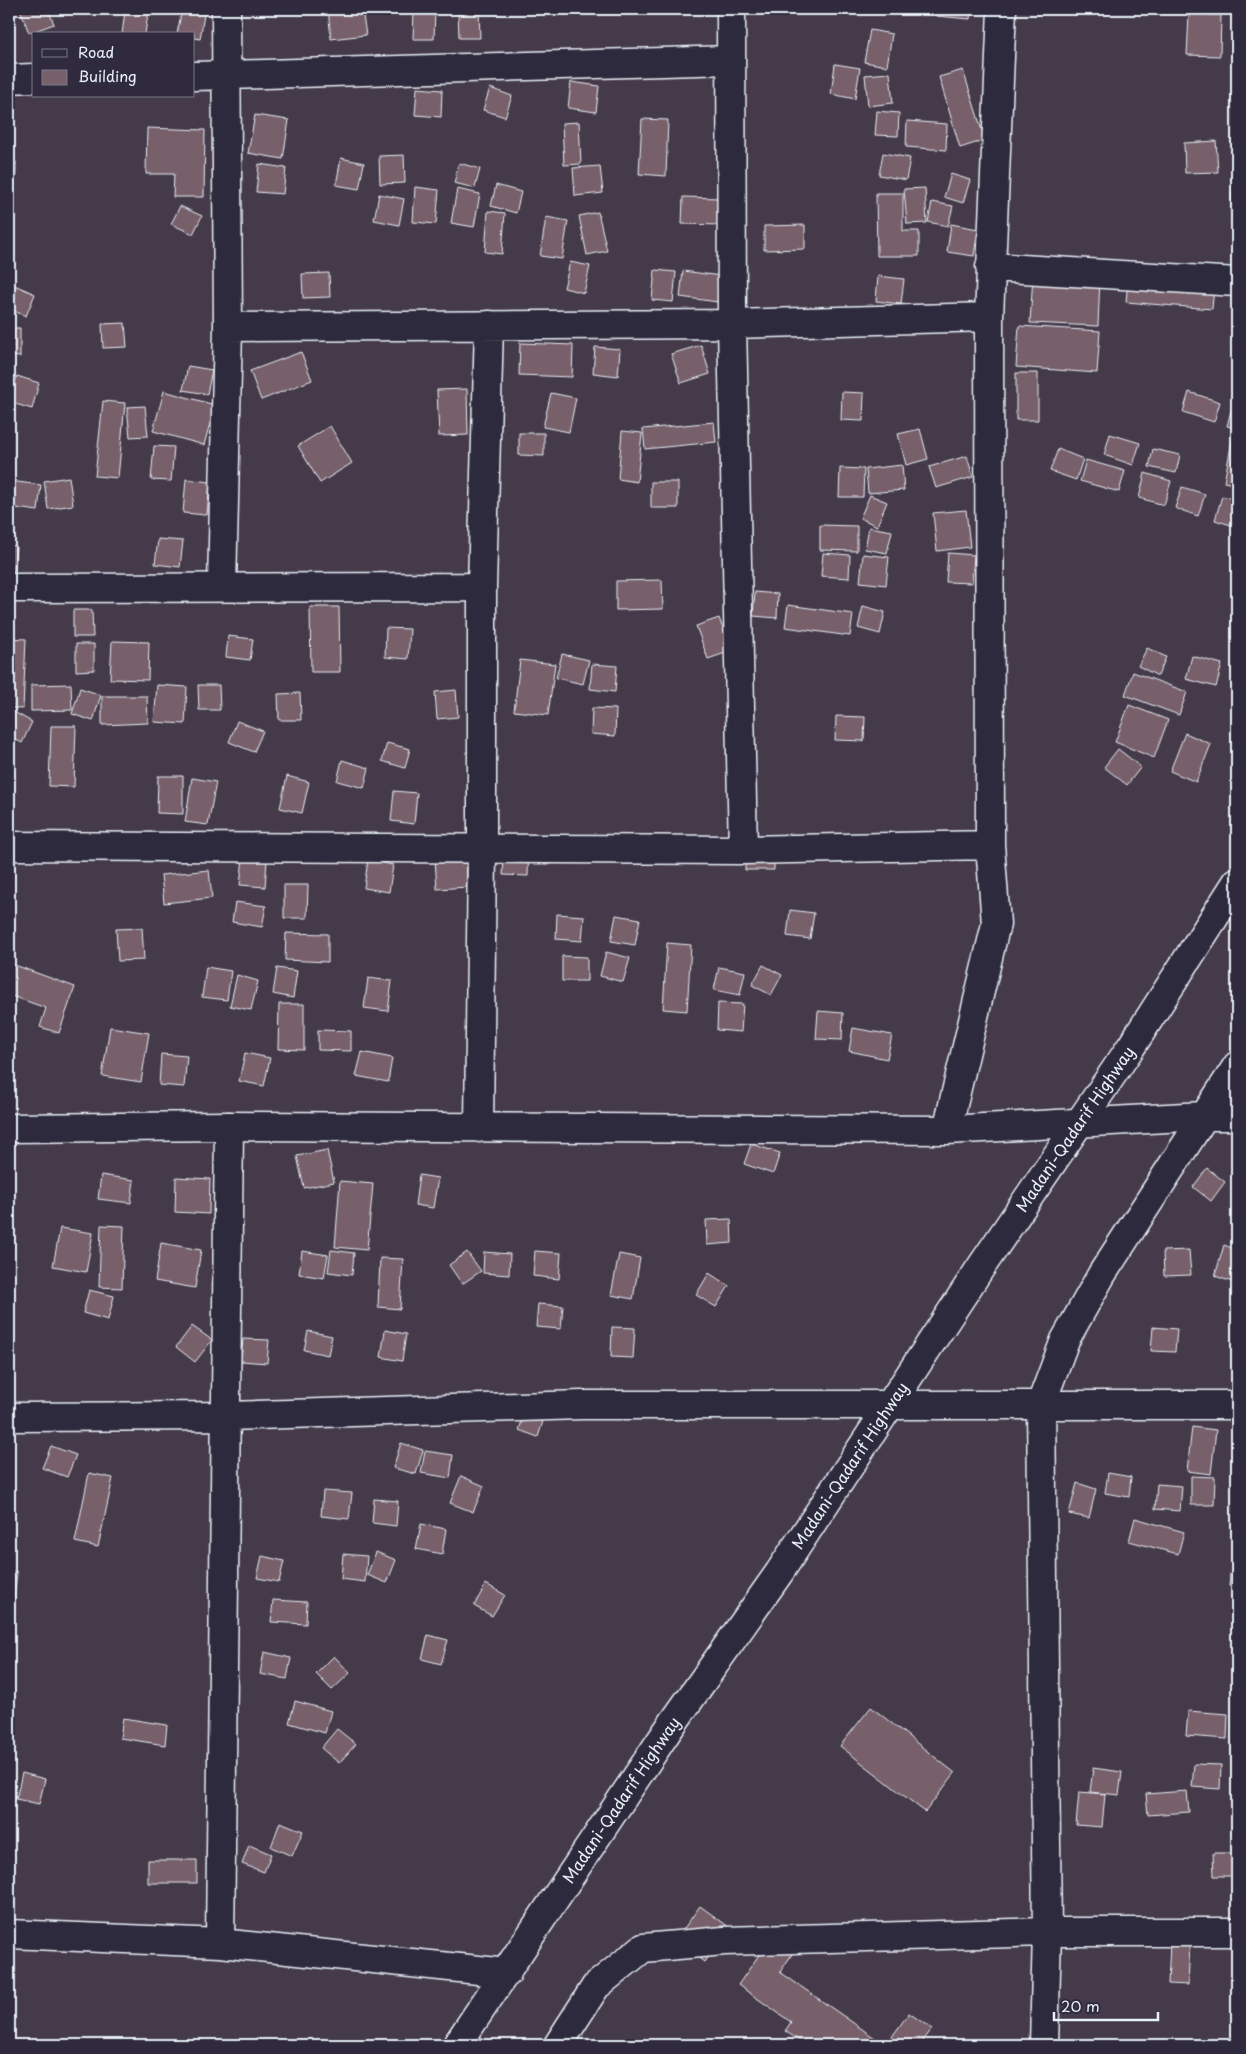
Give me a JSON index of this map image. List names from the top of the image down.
{
  "streets": {
    "main road": ["Madani-Qadarif Highway"]
  },
  "legend": ["Road", "Building"],
  "scale_bar": "20 m"
}
